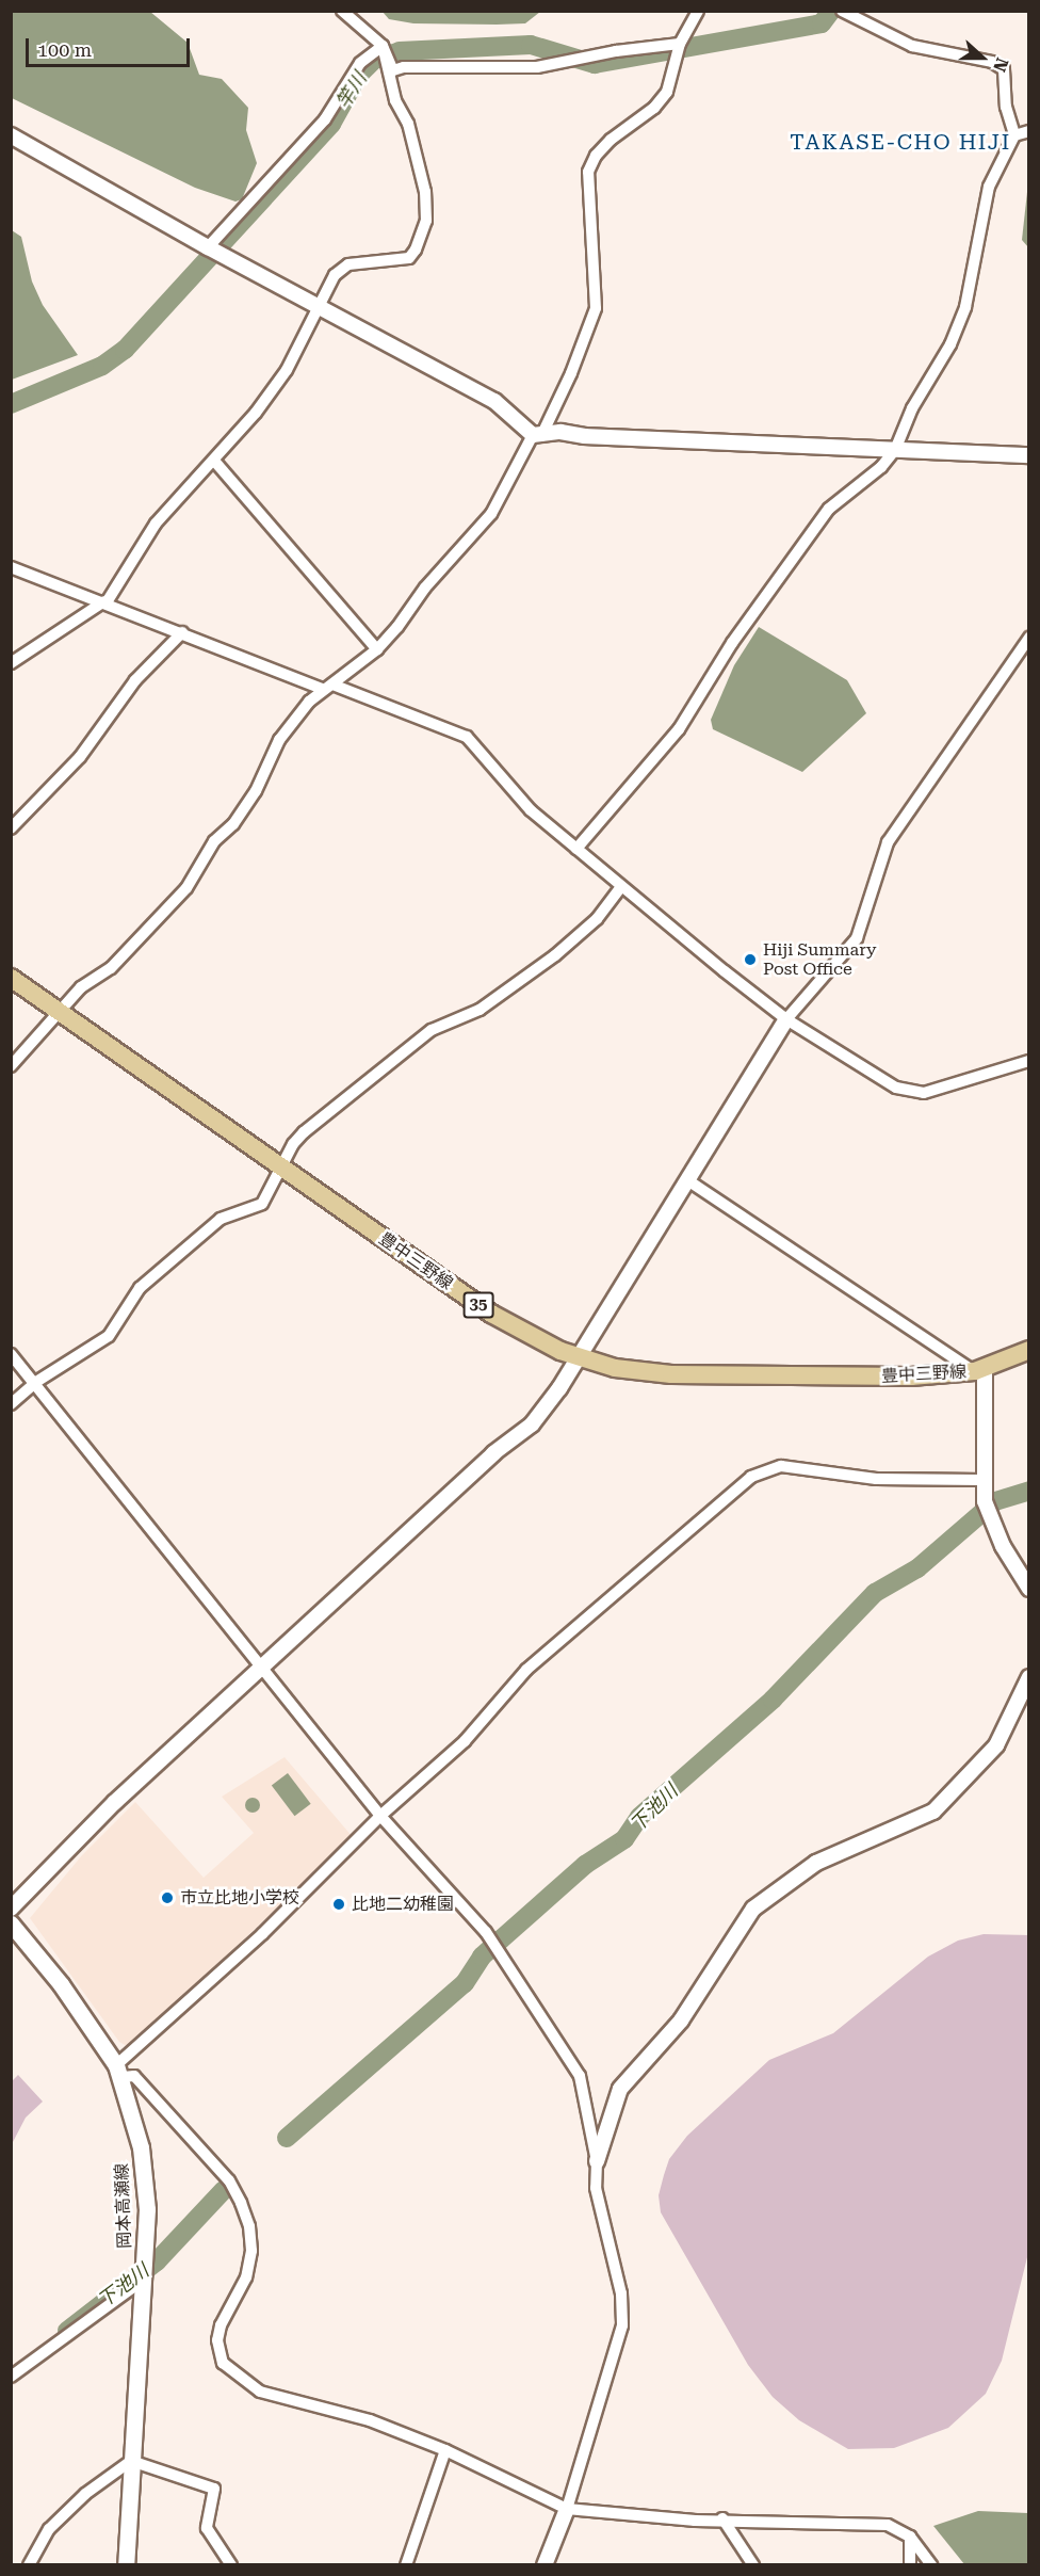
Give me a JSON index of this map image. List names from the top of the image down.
{
  "streets": {
    "main road": ["豊中三野線", "35", "岡本高瀬線"]
  },
  "districts": ["TAKASE-CHO HIJI"],
  "water": ["竿川", "下池川"],
  "places": ["Hiji Summary Post Office", "市立比地小学校", "比地二幼稚園"],
  "scale_bar": "100 m",
  "north": "right"
}
